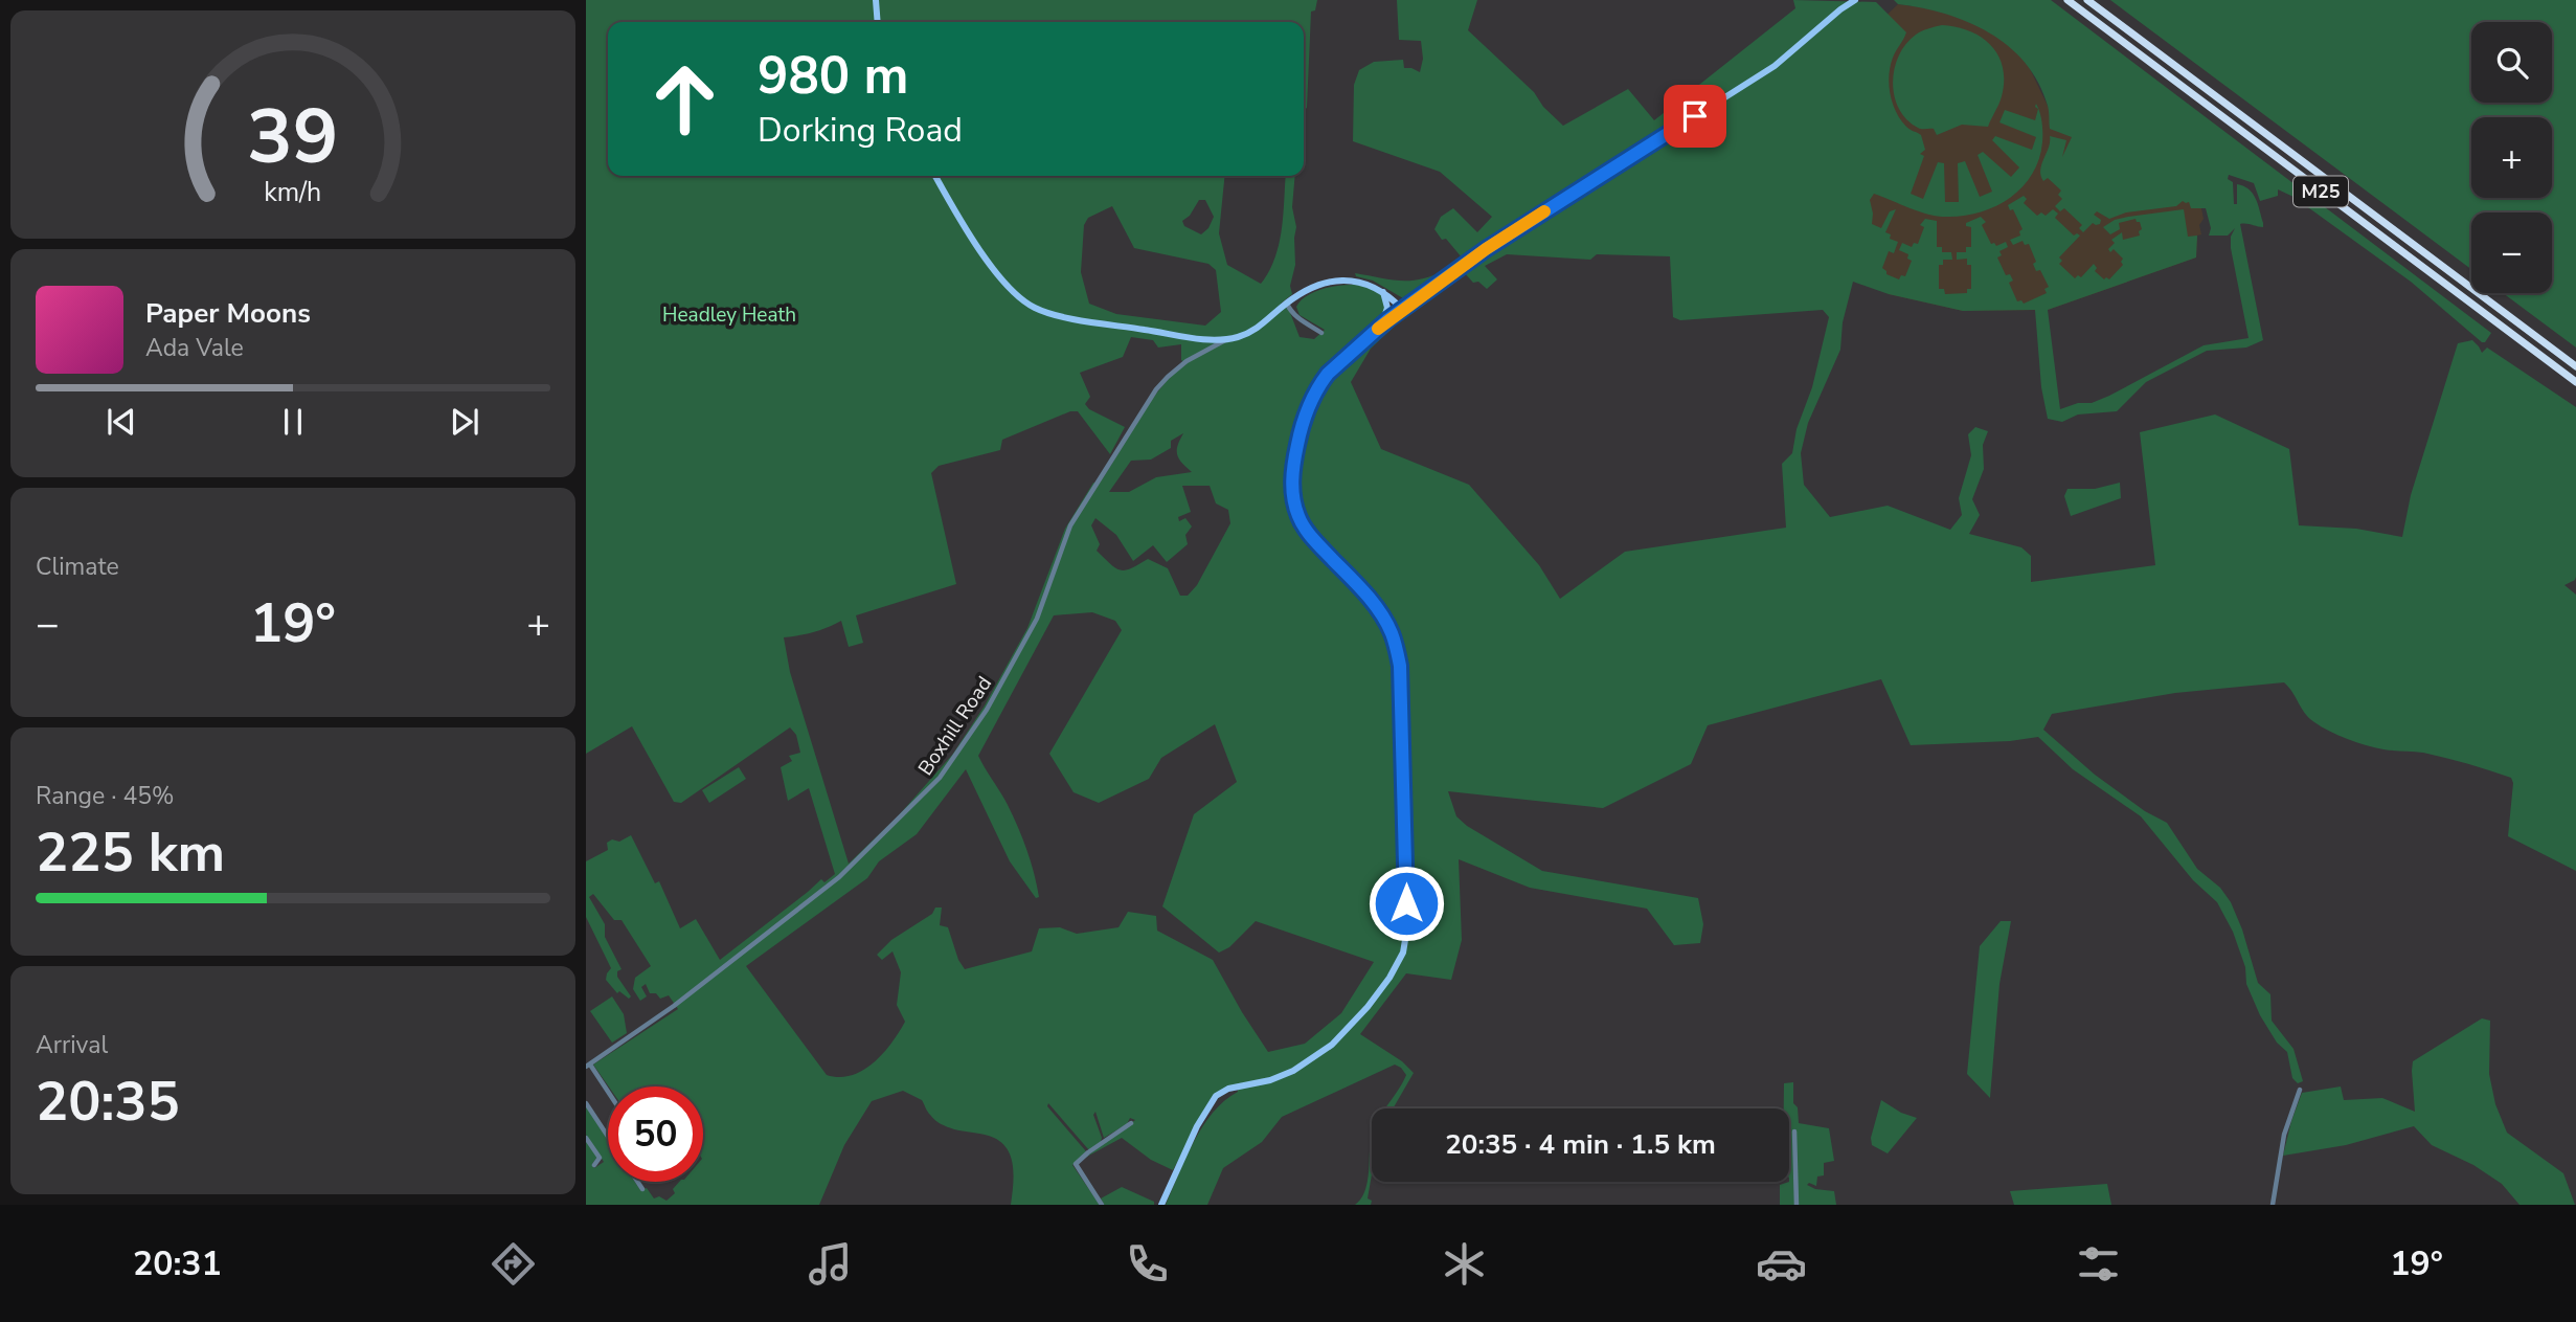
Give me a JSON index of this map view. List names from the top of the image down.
{
  "streets": {
    "highway": ["M25"],
    "street": ["Boxhill Road"]
  },
  "parks": ["Headley Heath"],
  "page": {
    "map_buttons": ["+", "−"],
    "turn": ["980 m", "Dorking Road"],
    "song": ["Paper Moons", "Ada Vale"],
    "tile": [
      "Climate",
      ["Range · 45%", "225 km"],
      ["Arrival", "20:35"]
    ],
    "heat": ["−", "19°", "+"],
    "limit": "50",
    "trip": "20:35 · 4 min · 1.5 km",
    "tabs": ["20:31", "19°"],
    "gauge": ["39", "km/h"]
  }
}
